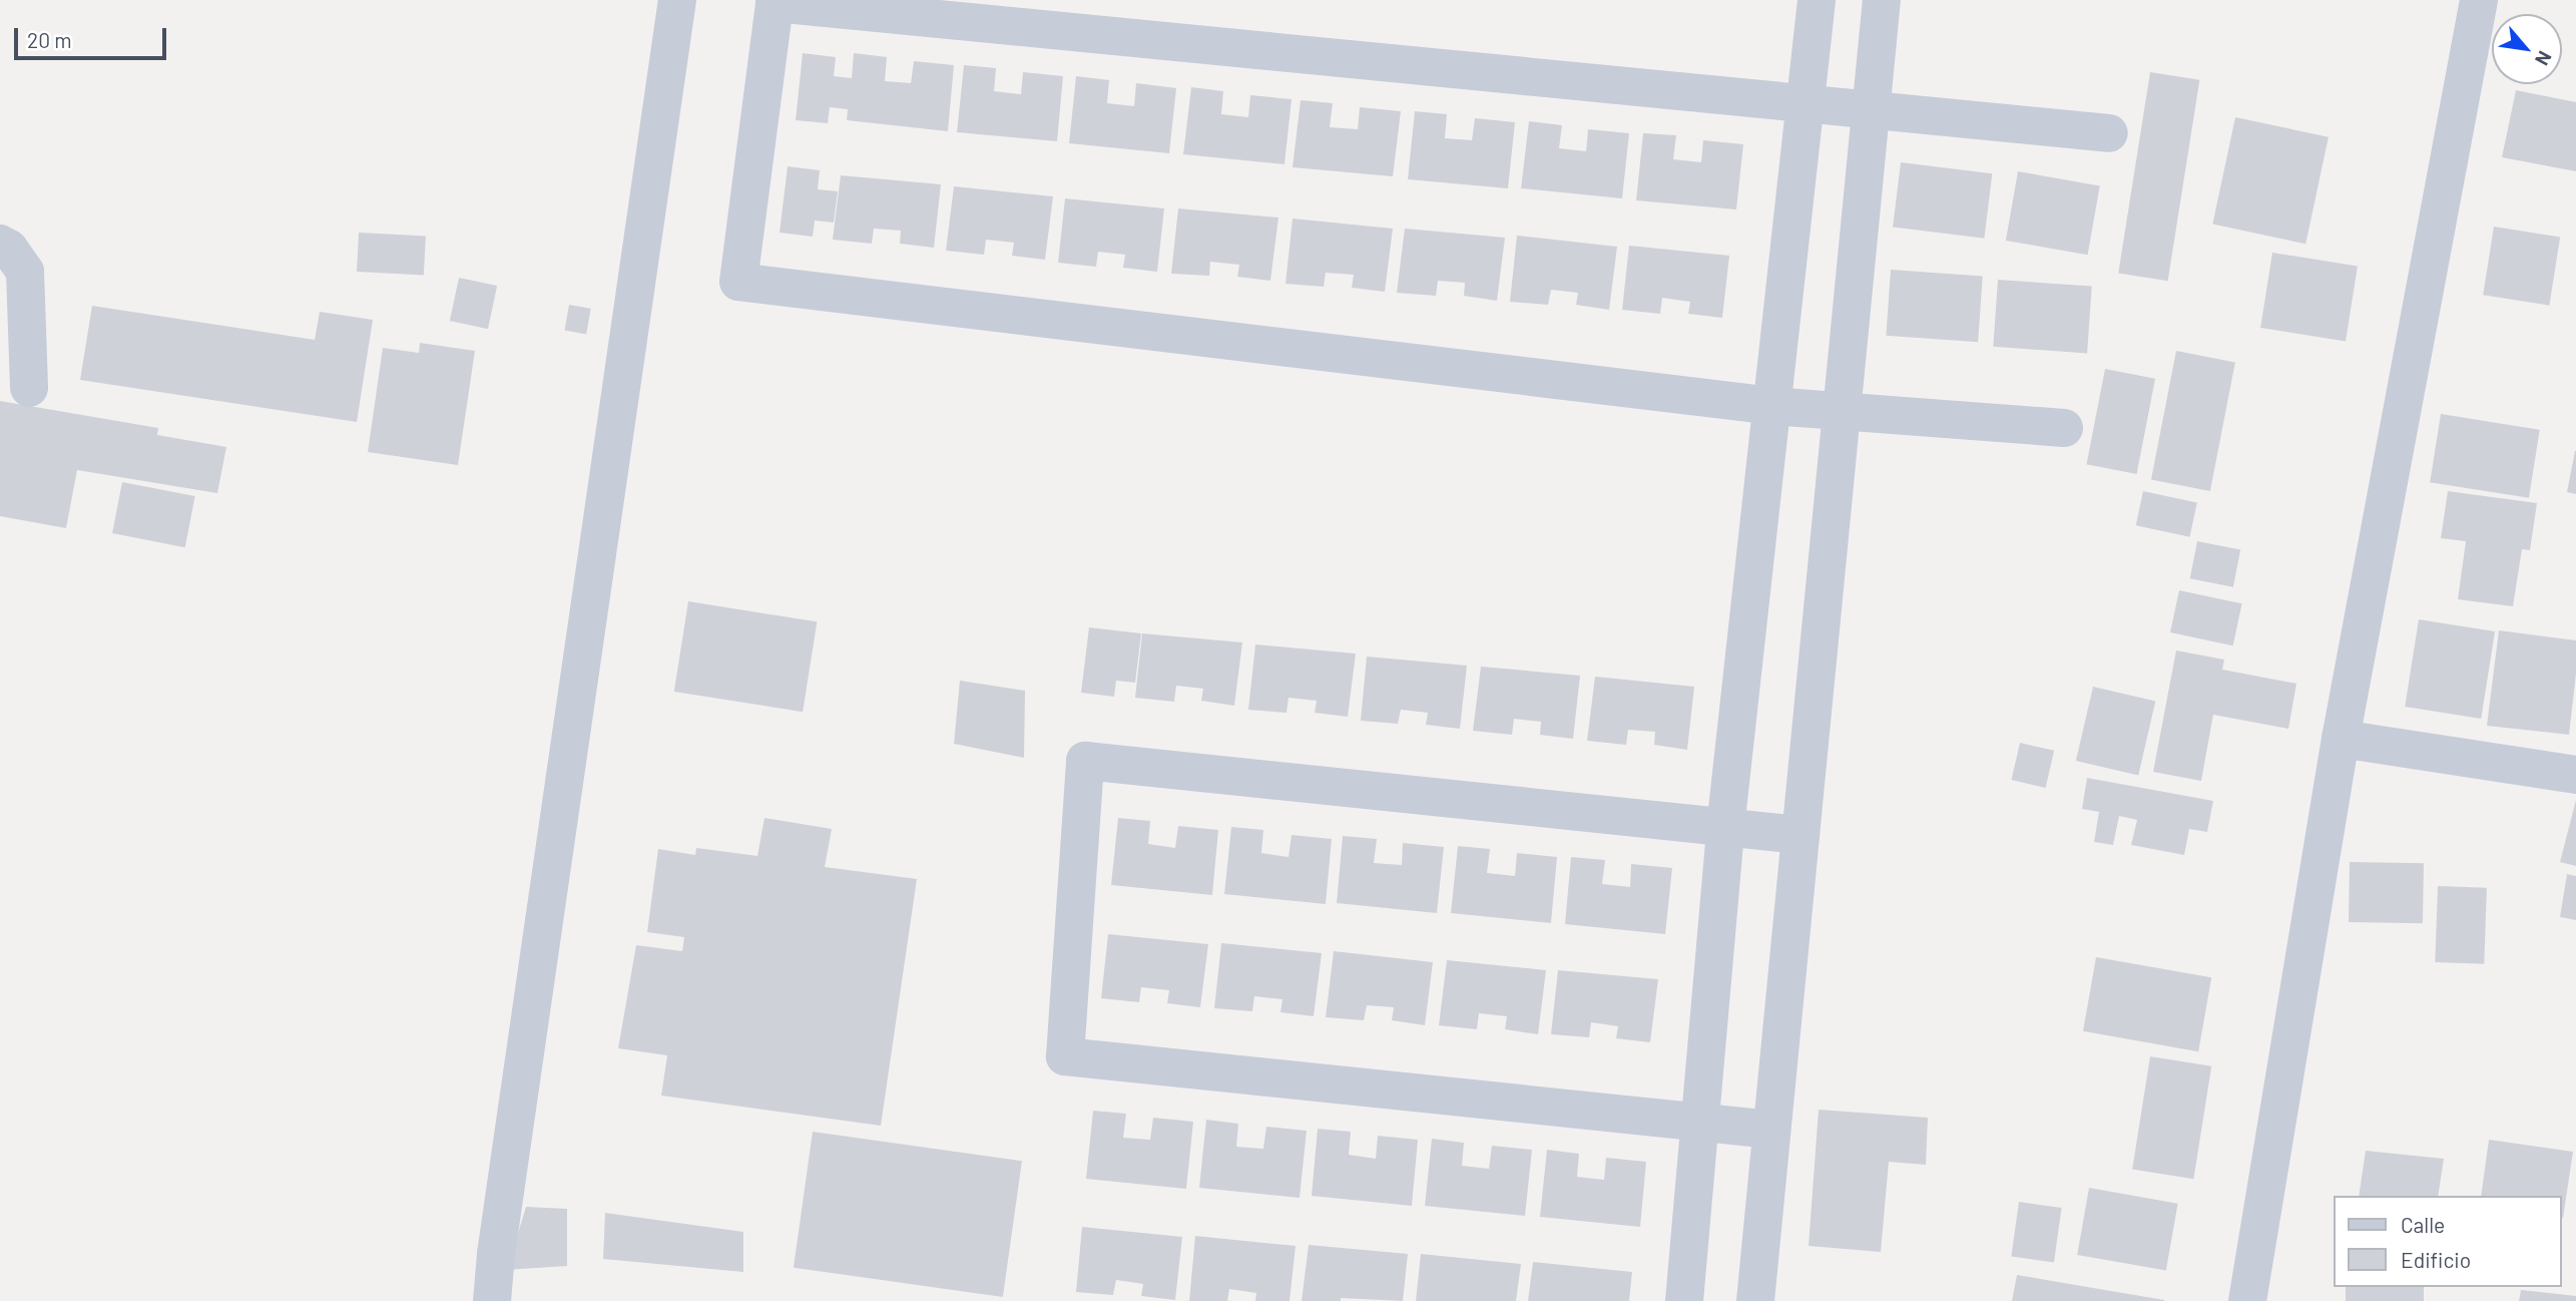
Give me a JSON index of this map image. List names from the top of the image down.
{
  "legend": ["Calle", "Edificio"],
  "scale_bar": "20 m",
  "north": "bottom right"
}
